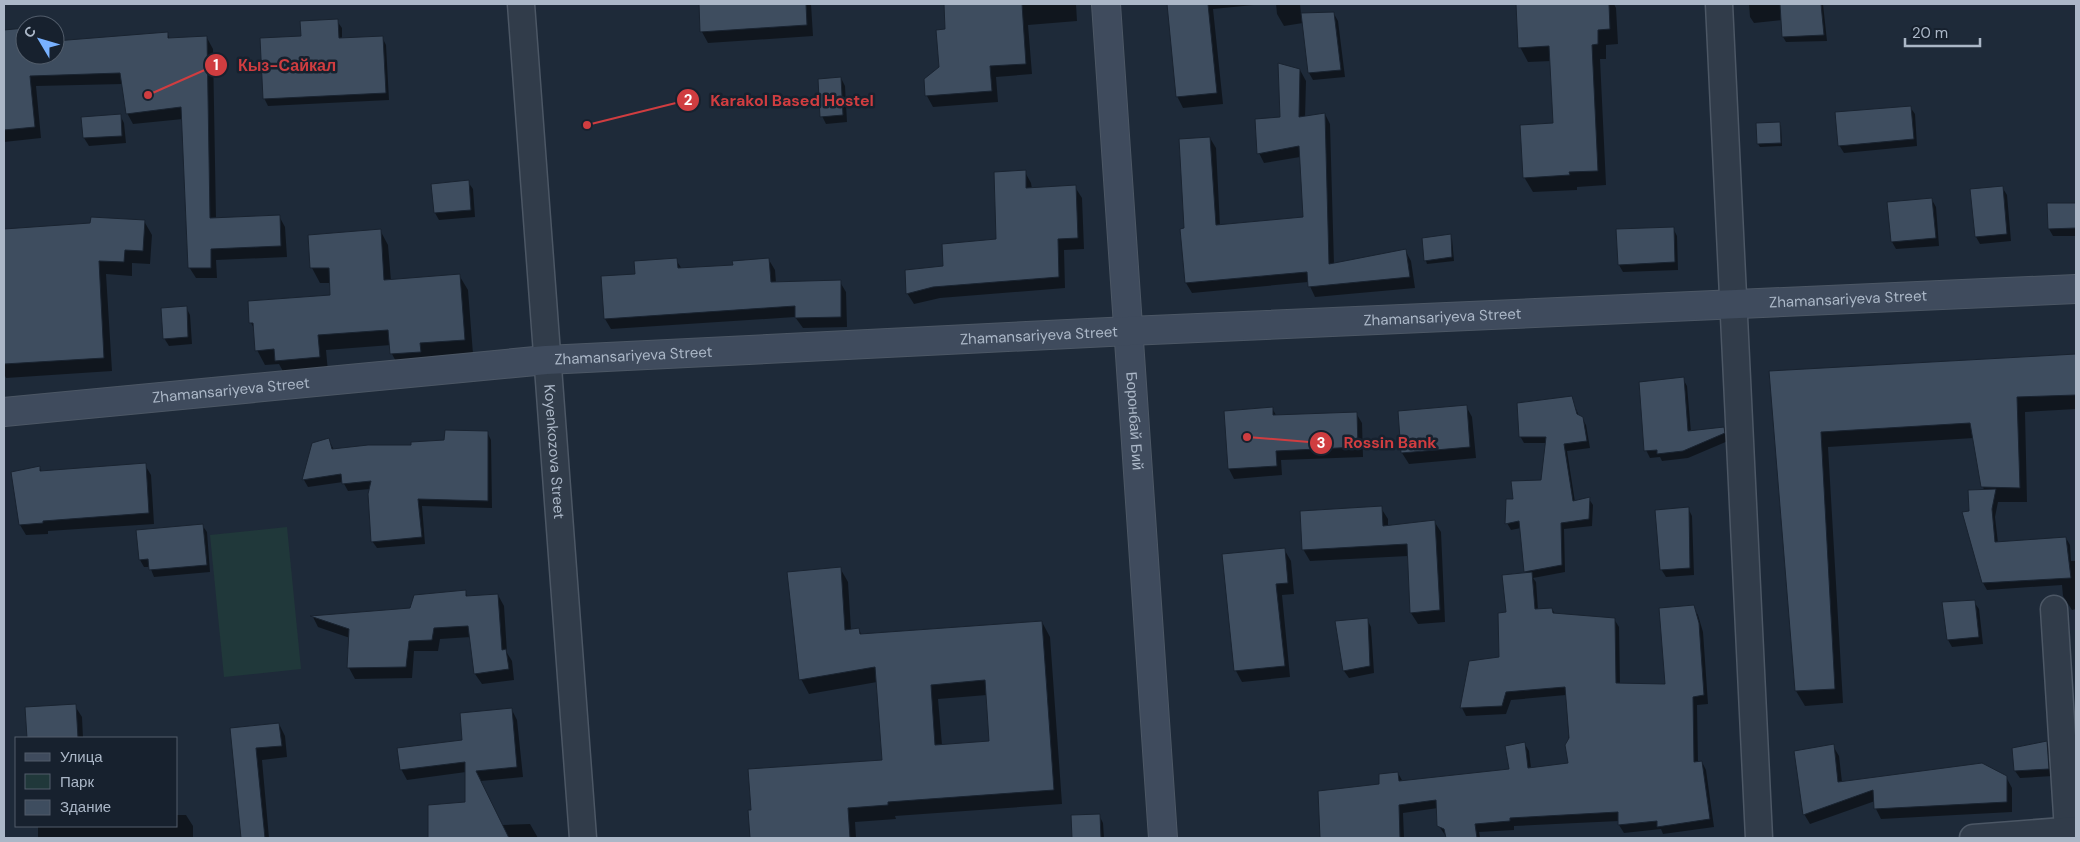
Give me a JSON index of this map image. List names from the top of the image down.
{
  "streets": {
    "main road": ["Zhamansariyeva Street", "Боронбай Бий"],
    "street": ["Koyenkozova Street"]
  },
  "crossings": [
    ["Zhamansariyeva Street", "Боронбай Бий"],
    ["Zhamansariyeva Street", "Koyenkozova Street"]
  ],
  "places": ["Кыз-Сайкал", "Karakol Based Hostel", "Rossin Bank"],
  "legend": ["Улица", "Парк", "Здание"],
  "scale_bar": "20 m",
  "north": "top left"
}
